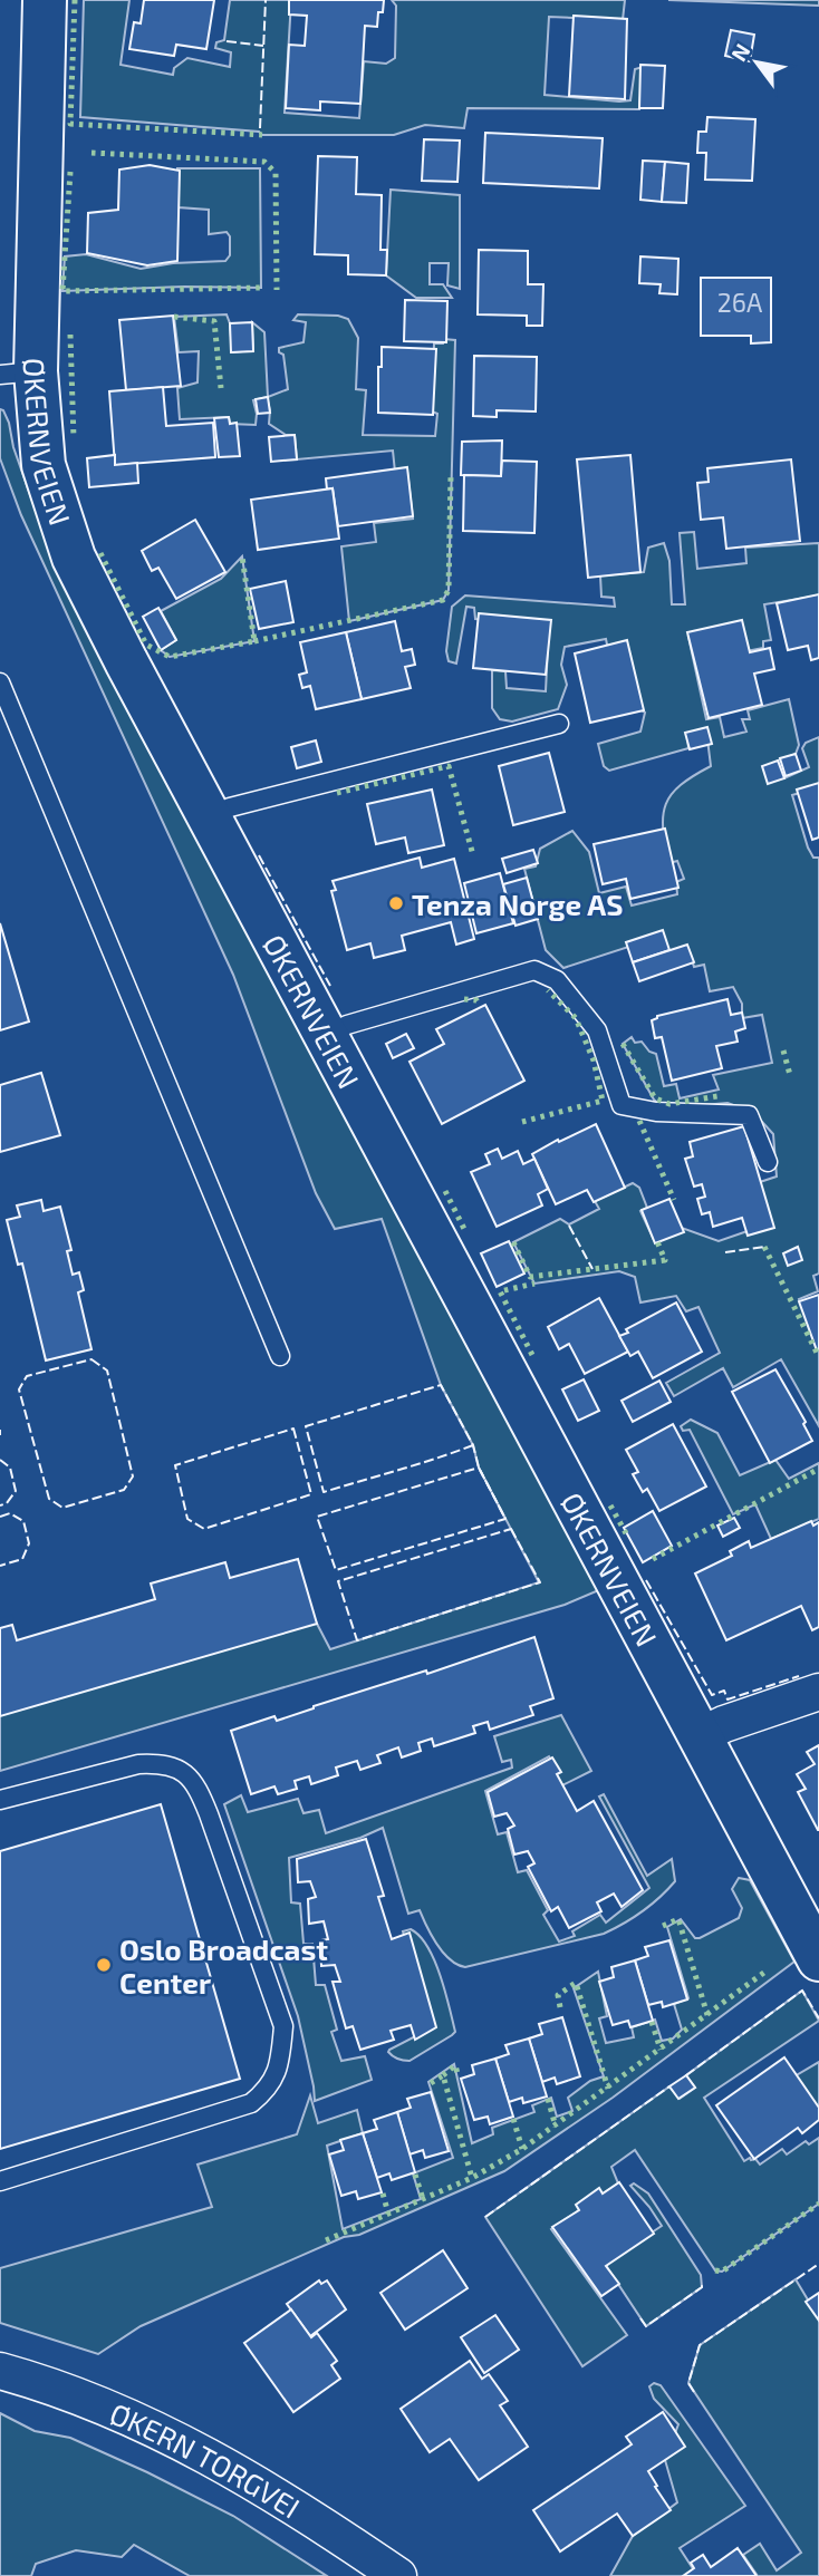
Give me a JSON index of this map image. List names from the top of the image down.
{
  "streets": {
    "street": ["ØKERNVEIEN", "ØKERN TORGVEI"]
  },
  "places": ["Tenza Norge AS", "Oslo Broadcast Center"],
  "house_numbers": ["26A"],
  "north": "top left"
}
